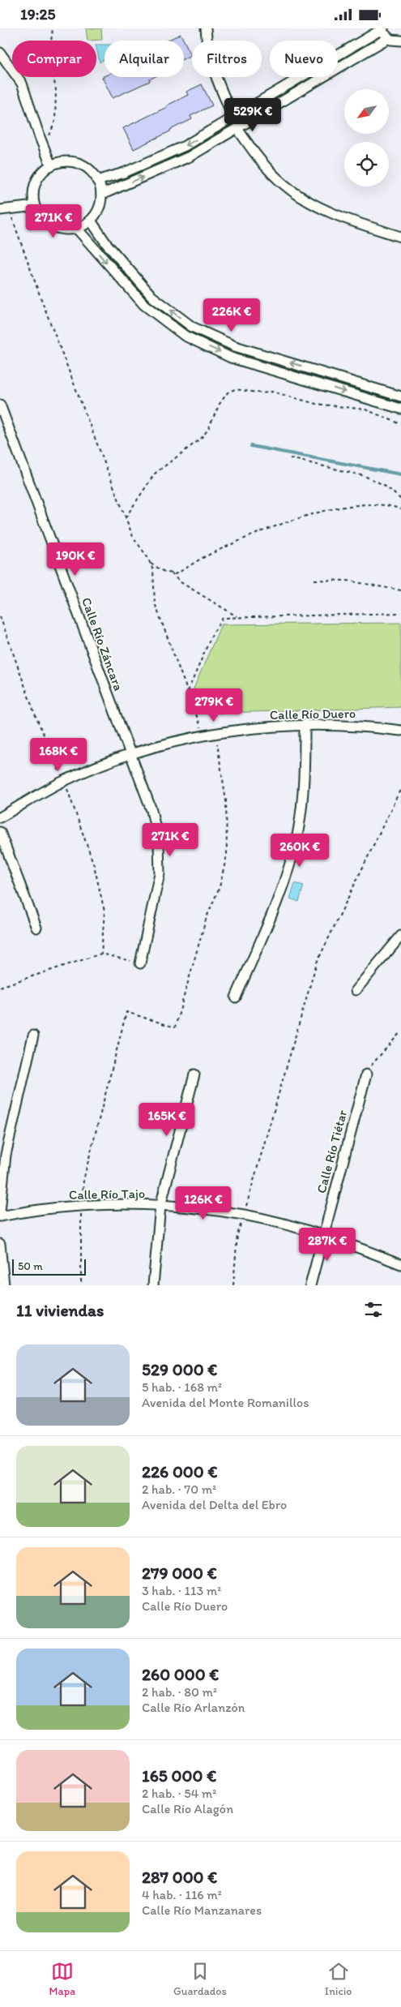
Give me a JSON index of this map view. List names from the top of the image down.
{
  "streets": {
    "street": [
      "Calle Río Záncara",
      "Calle Río Duero",
      "Calle Río Tiétar",
      "Calle Río Tajo"
    ]
  },
  "crossings": [
    ["Calle Río Záncara", "Calle Río Duero"],
    ["Calle Río Tiétar", "Calle Río Tajo"]
  ],
  "scale_bar": "50 m",
  "north": "bottom left",
  "page": {
    "status": "19:25",
    "chip": [
      "Comprar",
      "Alquilar",
      "Filtros",
      "Nuevo"
    ],
    "price": [
      "529K €",
      "271K €",
      "226K €",
      "190K €",
      "279K €",
      "168K €",
      "271K €",
      "260K €",
      "165K €",
      "126K €",
      "287K €"
    ],
    "scale": "50 m",
    "heading": "11 viviendas",
    "list": [
      {
        "name": "529 000 €",
        "note": "5 hab. · 168 m² · Avenida del Monte Romanillos"
      },
      {
        "name": "226 000 €",
        "note": "2 hab. · 70 m² · Avenida del Delta del Ebro"
      },
      {
        "name": "279 000 €",
        "note": "3 hab. · 113 m² · Calle Río Duero"
      },
      {
        "name": "260 000 €",
        "note": "2 hab. · 80 m² · Calle Río Arlanzón"
      },
      {
        "name": "165 000 €",
        "note": "2 hab. · 54 m² · Calle Río Alagón"
      },
      {
        "name": "287 000 €",
        "note": "4 hab. · 116 m² · Calle Río Manzanares"
      }
    ],
    "tabs": ["Mapa", "Guardados", "Inicio"]
  }
}
